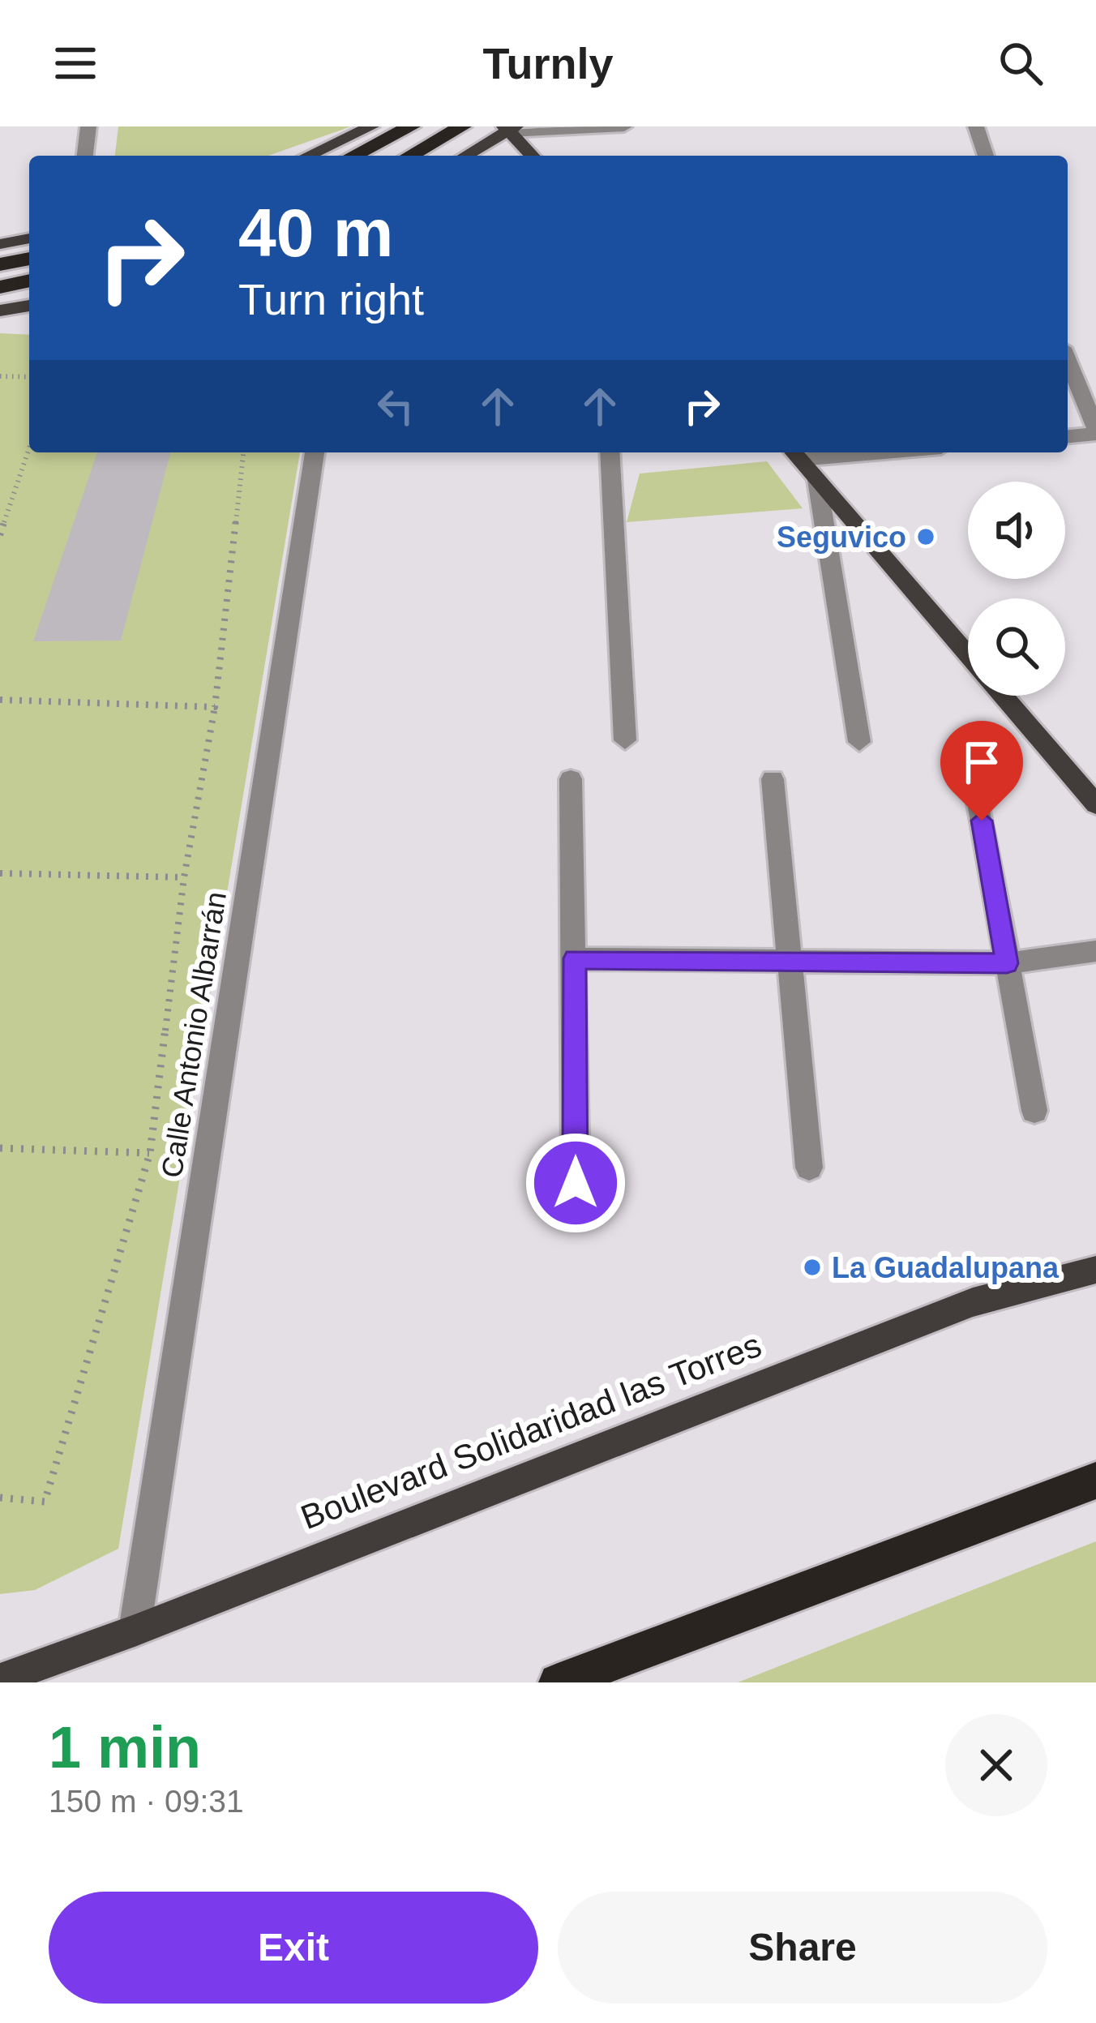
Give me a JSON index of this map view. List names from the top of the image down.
{
  "streets": {
    "main road": ["Boulevard Solidaridad las Torres"],
    "street": ["Calle Antonio Albarrán"]
  },
  "crossings": [
    ["Calle Antonio Albarrán", "Boulevard Solidaridad las Torres"]
  ],
  "places": ["Seguvico", "La Guadalupana"],
  "page": {
    "header": "Turnly",
    "turn": ["40 m", "Turn right"],
    "heading": ["1 min", "150 m · 09:31"],
    "buttons": ["Exit", "Share"]
  }
}
